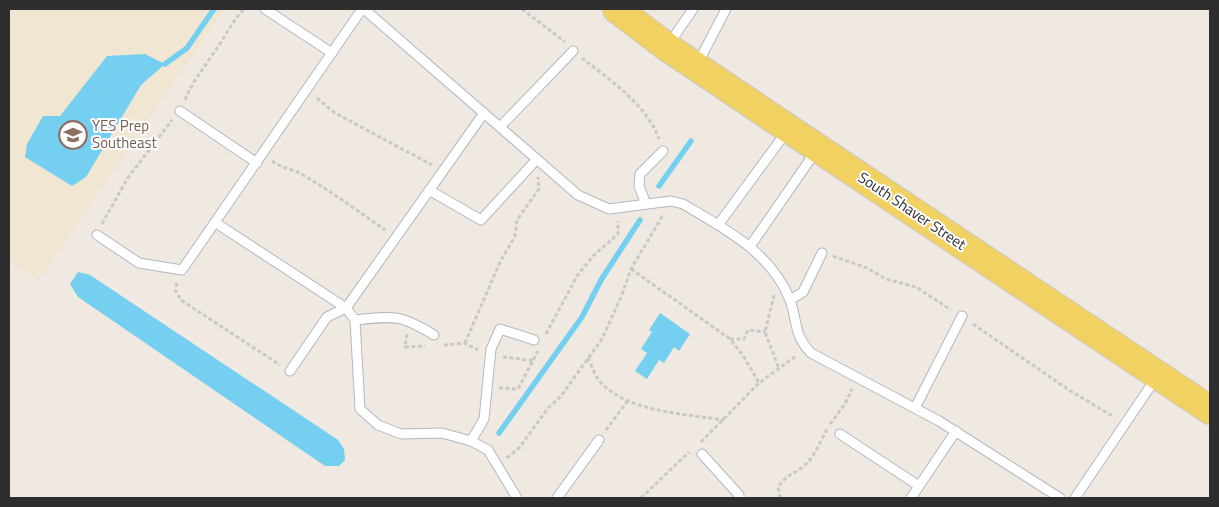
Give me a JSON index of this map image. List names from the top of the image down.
{
  "streets": {
    "main road": ["South Shaver Street"]
  },
  "places": {
    "school or university": ["YES Prep Southeast"]
  }
}
